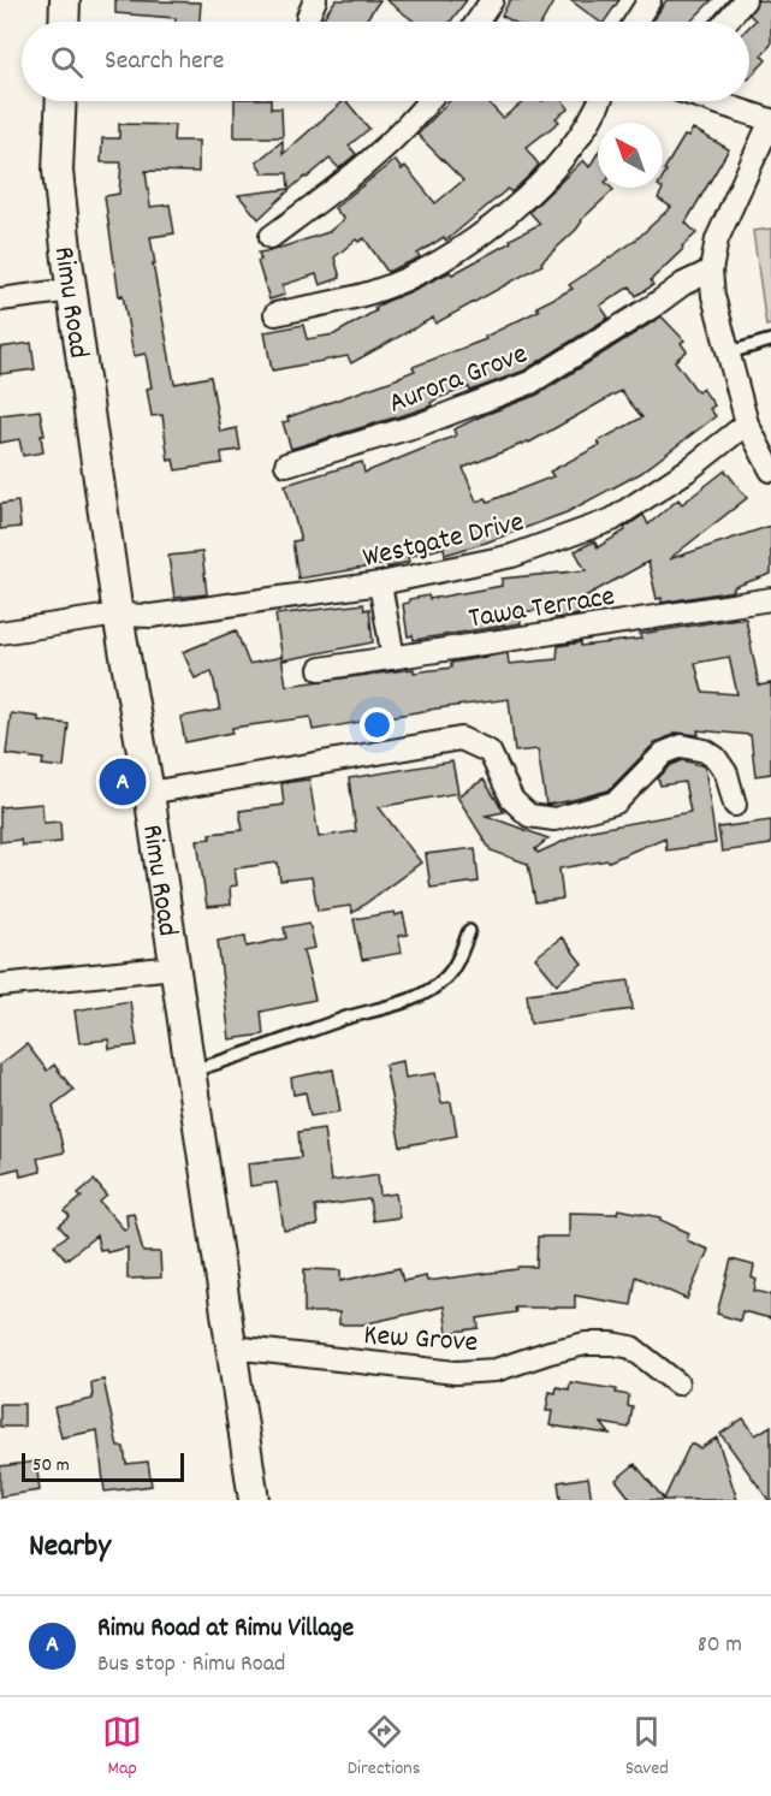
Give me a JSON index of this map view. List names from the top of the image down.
{
  "streets": {
    "main road": ["Rimu Road"],
    "street": [
      "Aurora Grove",
      "Westgate Drive",
      "Tawa Terrace",
      "Kew Grove"
    ]
  },
  "crossings": [
    ["Rimu Road", "Westgate Drive"],
    ["Rimu Road", "Kew Grove"]
  ],
  "scale_bar": "50 m",
  "north": "top left",
  "page": {
    "search": "Search here",
    "pins": "A",
    "scale": "50 m",
    "heading": "Nearby",
    "list": [
      {
        "mark": "A",
        "name": "Rimu Road at Rimu Village",
        "note": "Bus stop · Rimu Road",
        "value": "80 m"
      }
    ],
    "nav": ["Map", "Directions", "Saved"]
  }
}
